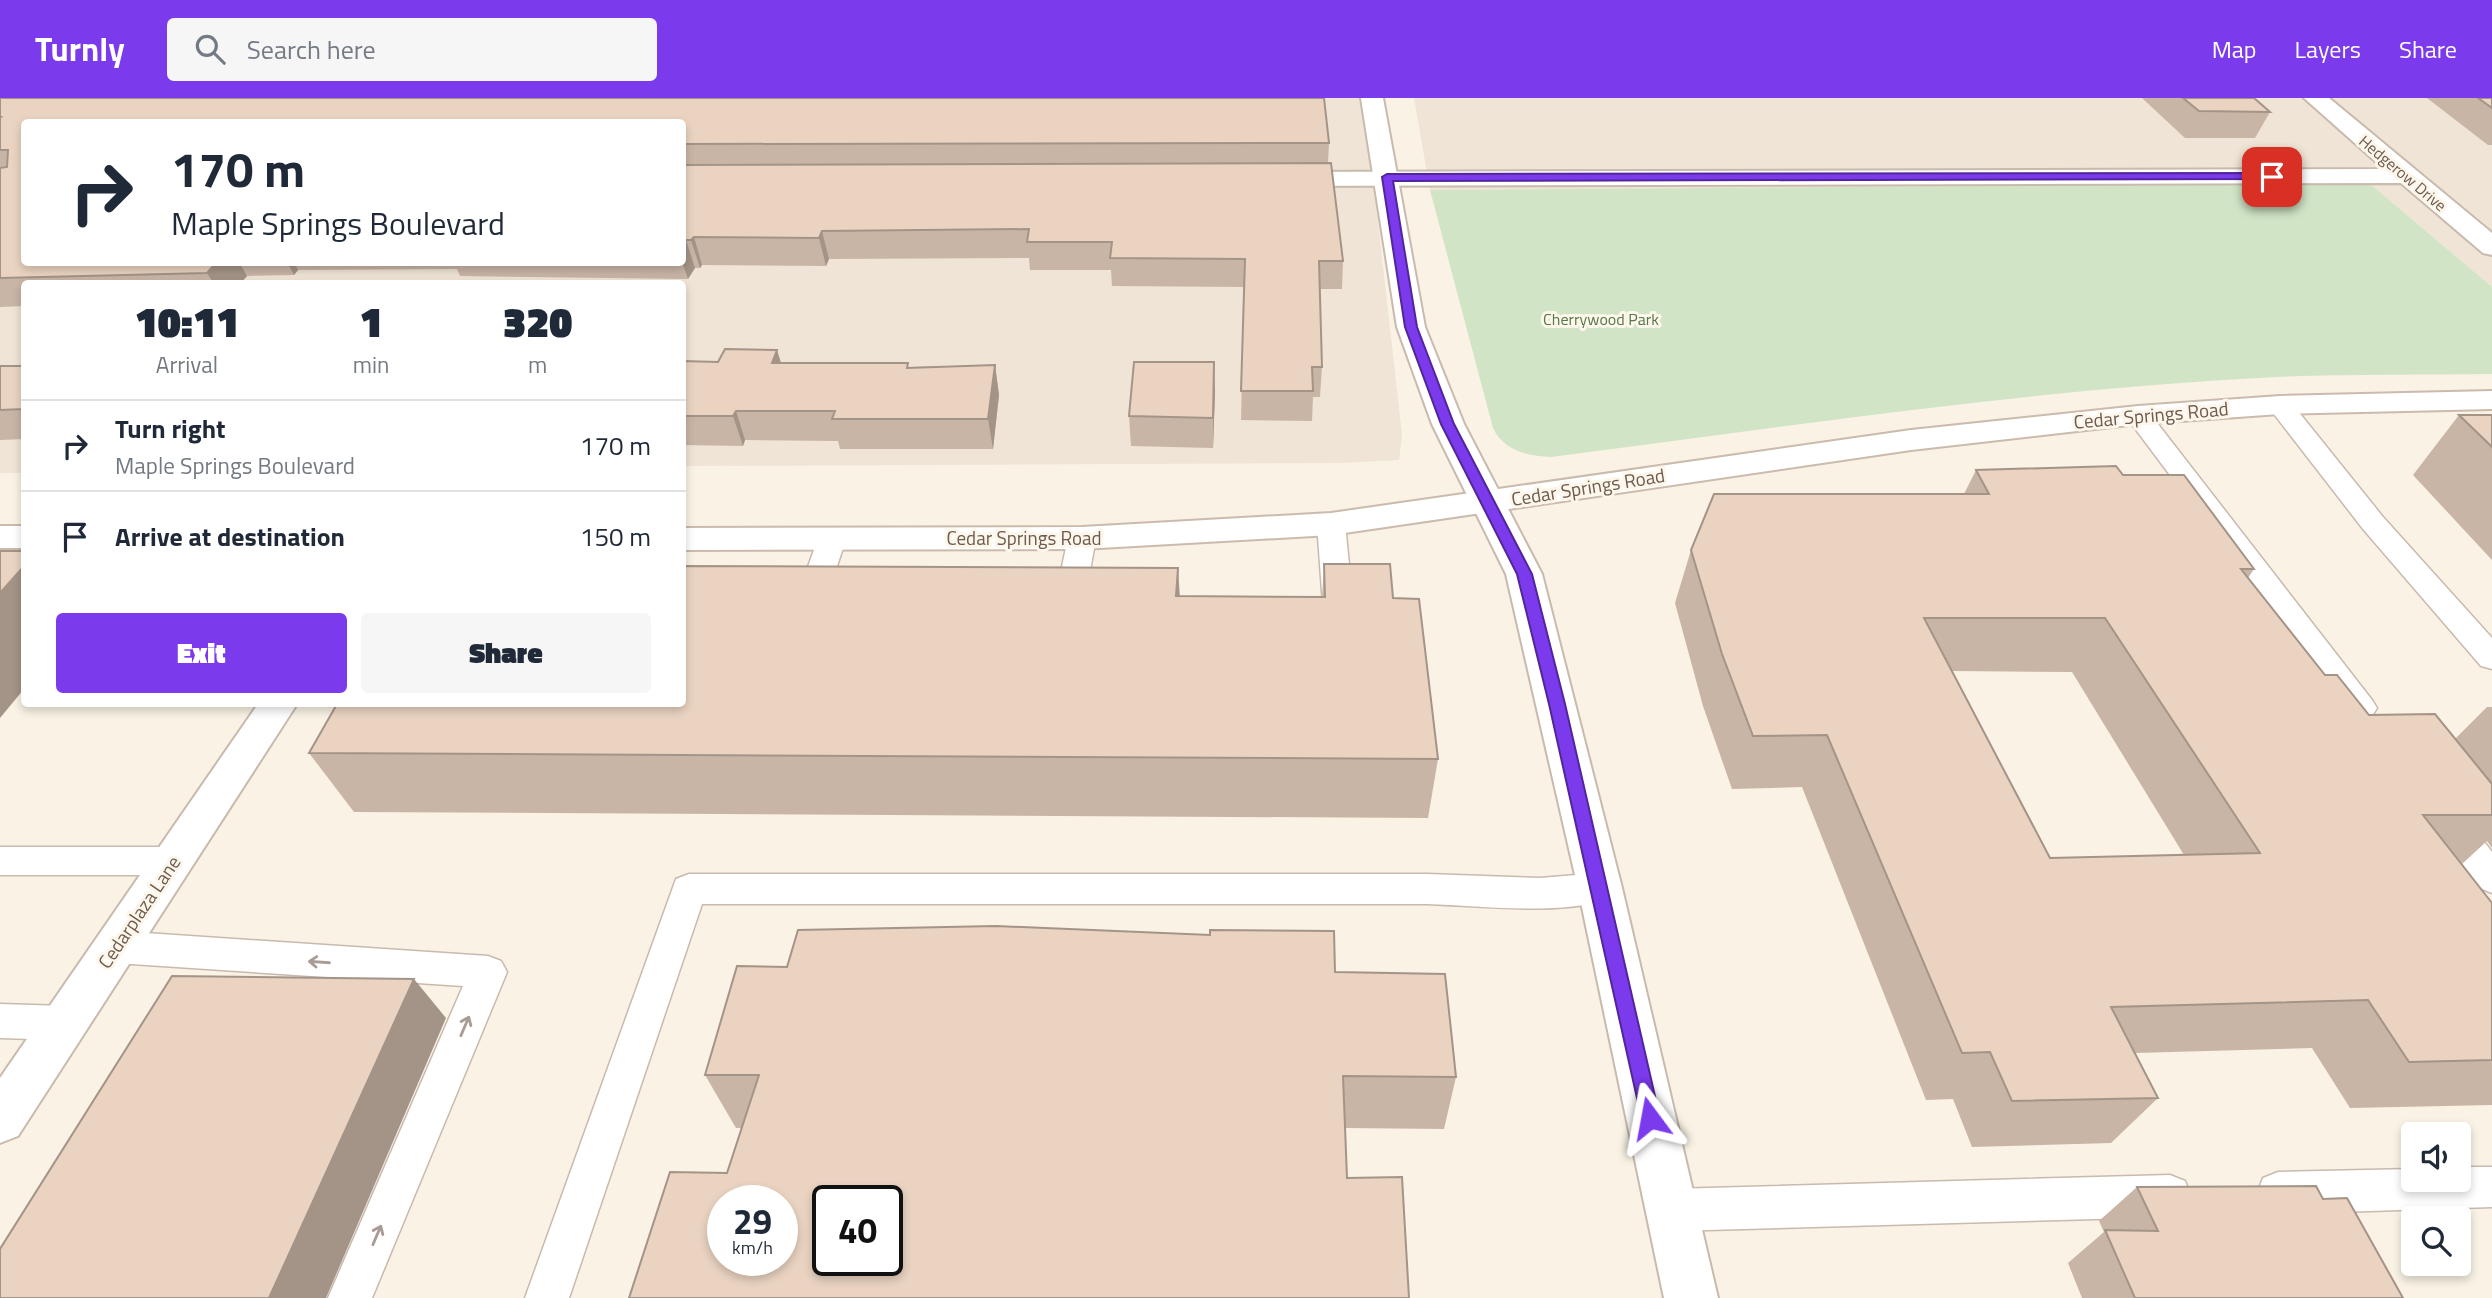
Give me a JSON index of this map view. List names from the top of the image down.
{
  "streets": {
    "street": ["Hedgerow Drive", "Cedar Springs Road", "Cedarplaza Lane"]
  },
  "parks": ["Cherrywood Park"],
  "page": {
    "header": "Turnly",
    "search": "Search here",
    "nav": ["Map", "Layers", "Share"],
    "turn": ["170 m", "Maple Springs Boulevard"],
    "eta": [
      "10:11",
      "Arrival",
      "1",
      "min",
      "320",
      "m"
    ],
    "list": [
      {
        "name": "Turn right",
        "note": "Maple Springs Boulevard",
        "value": "170 m"
      },
      {
        "name": "Arrive at destination",
        "value": "150 m"
      }
    ],
    "buttons": ["Exit", "Share"],
    "speed": "29 km/h",
    "limit": "40"
  }
}
